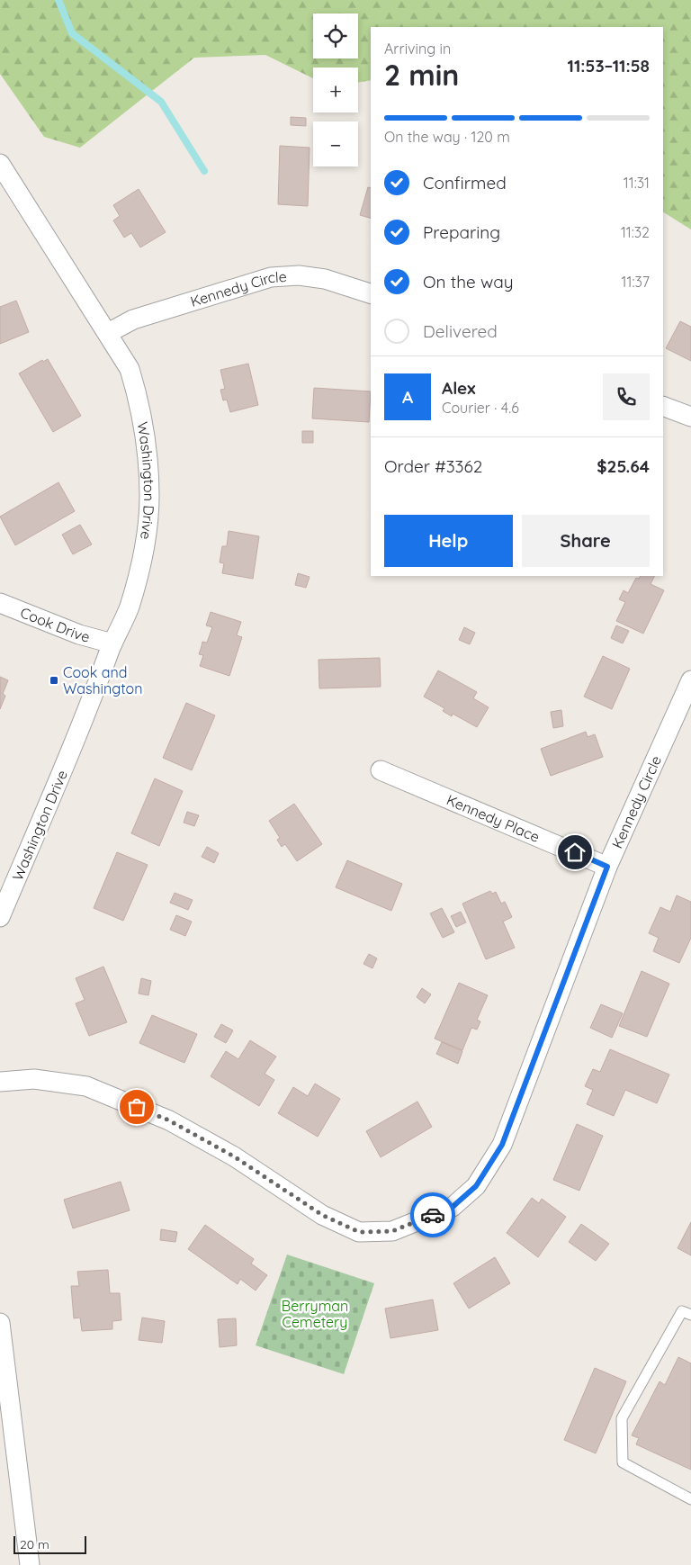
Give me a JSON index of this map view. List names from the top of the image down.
{
  "streets": {
    "street": [
      "Kennedy Circle",
      "Washington Drive",
      "Cook Drive",
      "Kennedy Place"
    ]
  },
  "crossings": [
    ["Kennedy Circle", "Washington Drive"],
    ["Kennedy Circle", "Kennedy Place"],
    ["Washington Drive", "Cook Drive"]
  ],
  "parks": ["Berryman Cemetery"],
  "places": {
    "transit": ["Cook and Washington"]
  },
  "scale_bar": "20 m",
  "page": {
    "map_buttons": ["+", "−"],
    "heading": ["2 min", "Arriving in", "11:53–11:58"],
    "panel": [
      "Alex",
      "Courier · 4.6",
      "Order #3362",
      "$25.64"
    ],
    "bar": "On the way · 120 m",
    "list": [
      ["Confirmed", "11:31"],
      ["Preparing", "11:32"],
      ["On the way", "11:37"],
      "Delivered"
    ],
    "round": "A",
    "buttons": ["Help", "Share"],
    "scale": "20 m"
  }
}
